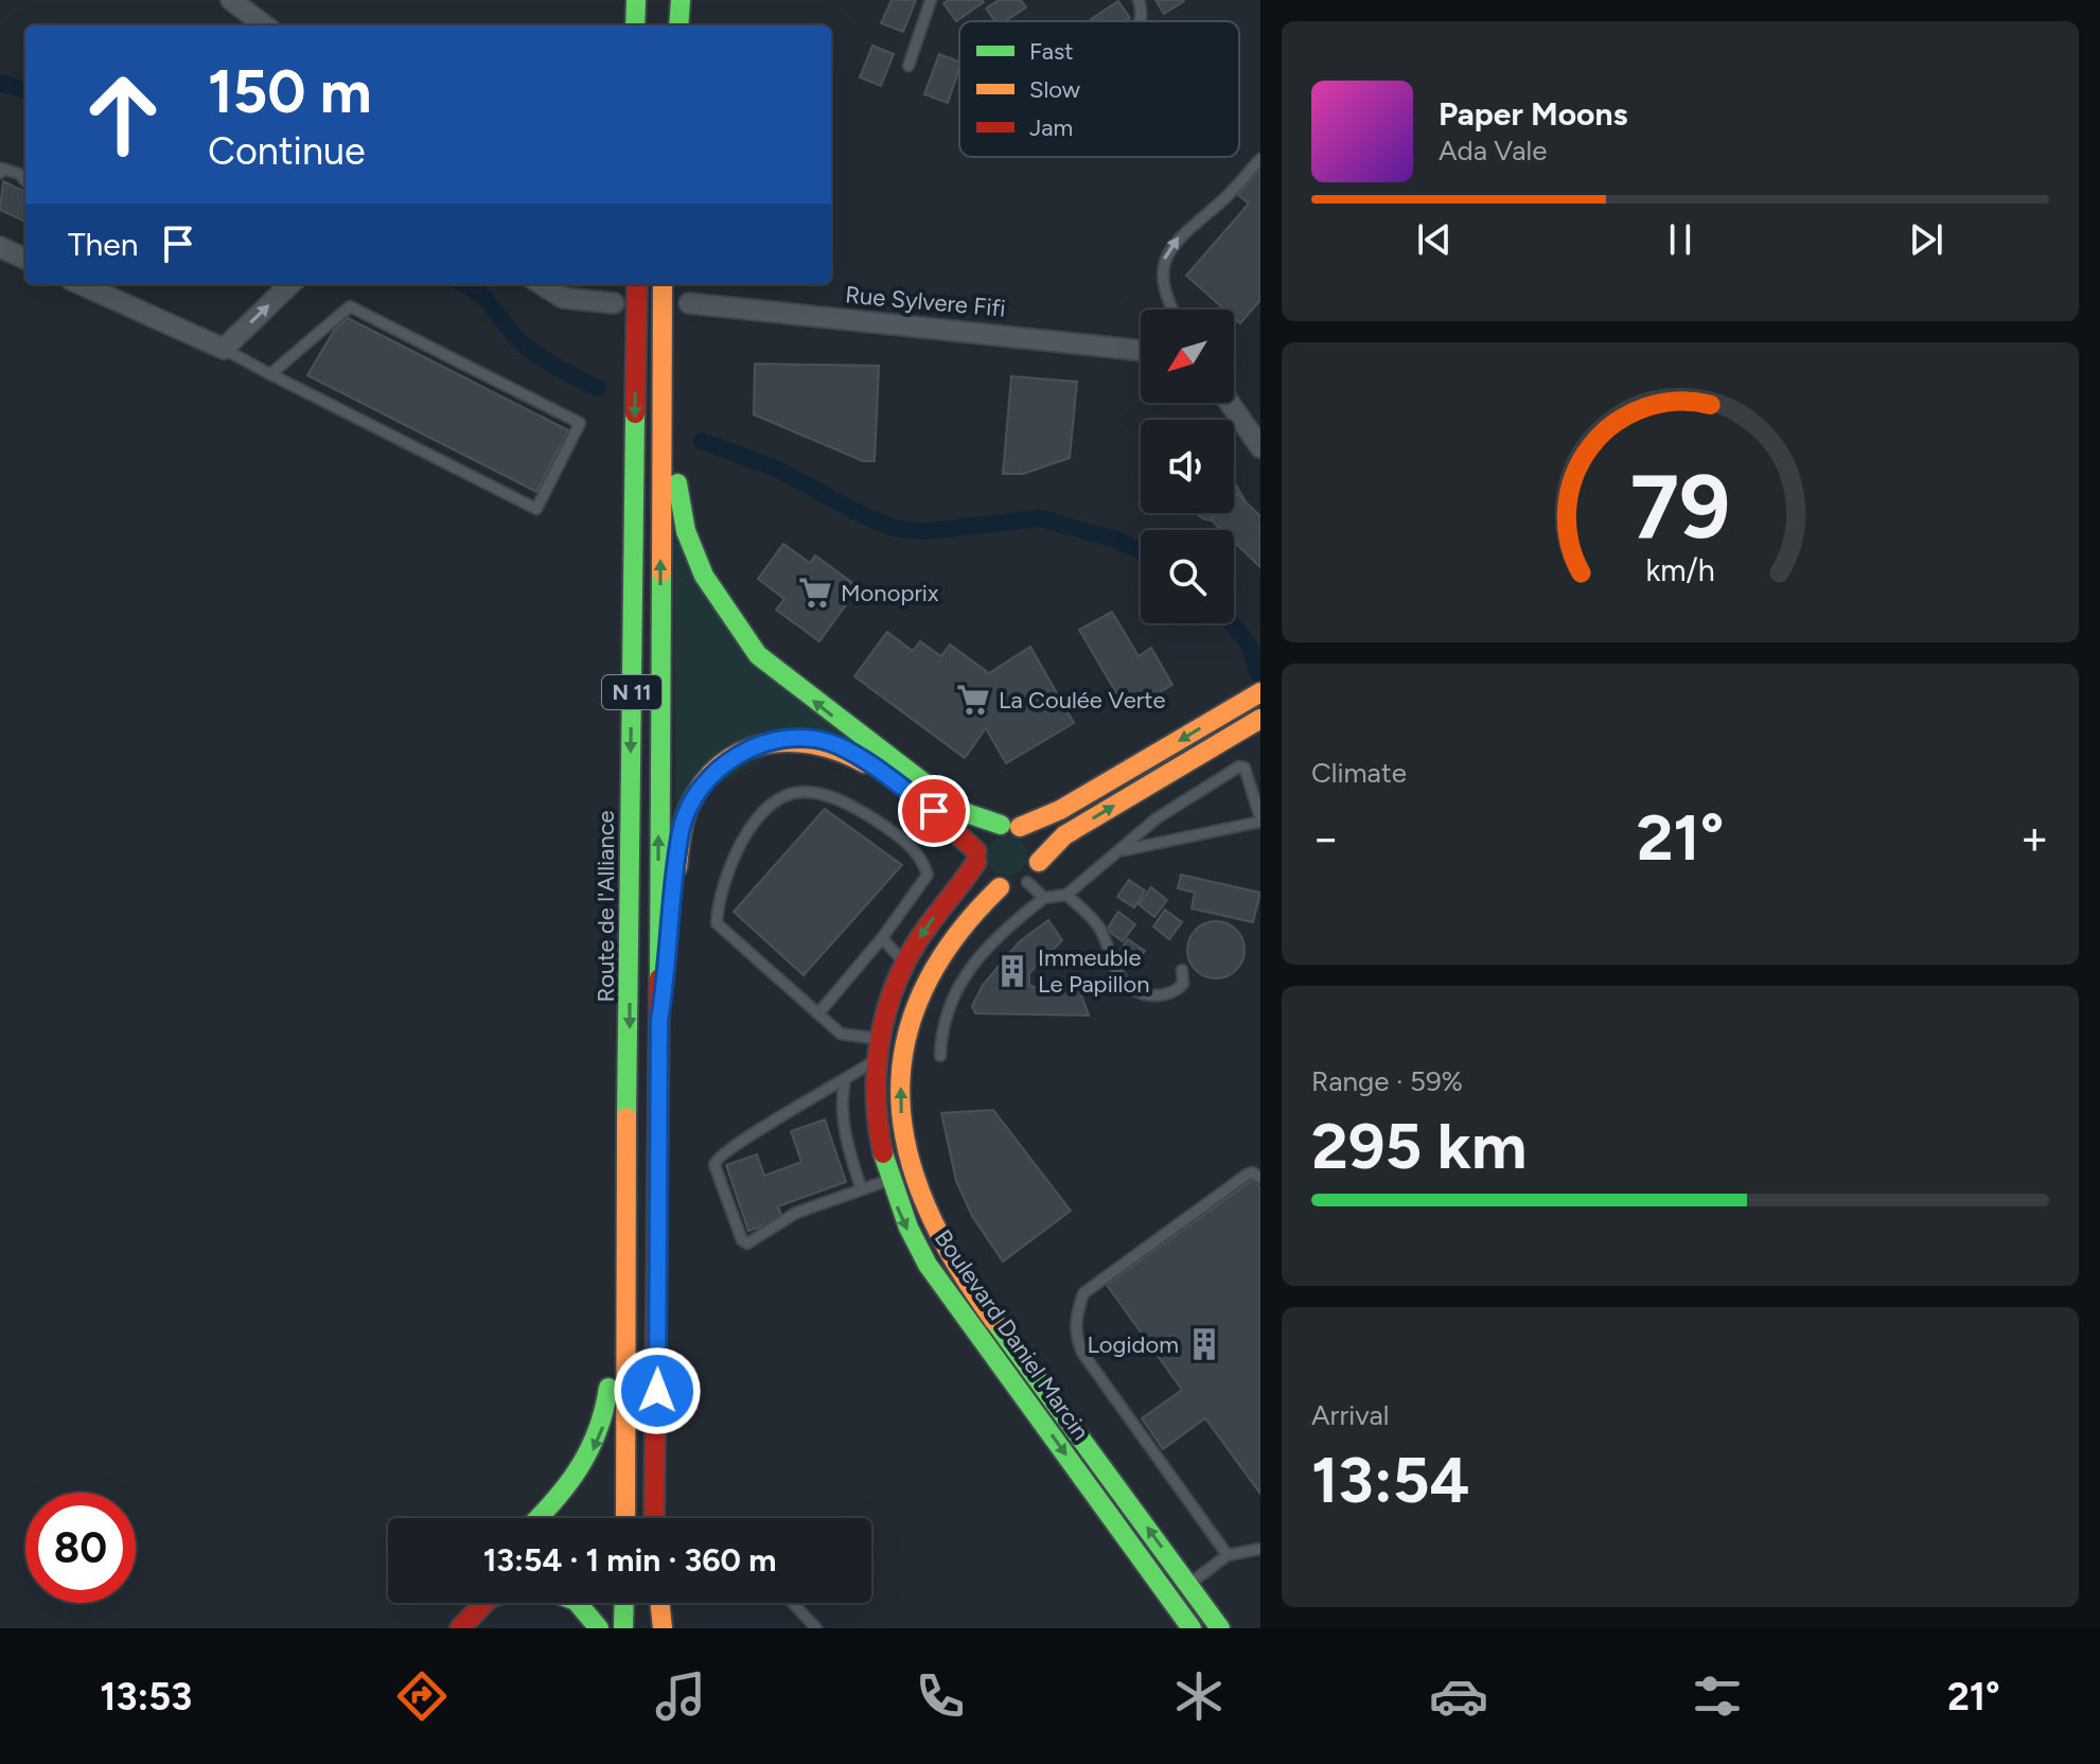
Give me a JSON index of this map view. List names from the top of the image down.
{
  "streets": {
    "main road": ["N 11", "Route de l'Alliance", "Boulevard Daniel Marcin"],
    "street": ["Rue Sylvere Fifi"]
  },
  "places": {
    "supermarket": ["Monoprix", "La Coulée Verte"],
    "building": ["Immeuble Le Papillon", "Logidom"]
  },
  "legend": ["Fast", "Slow", "Jam"],
  "north": "bottom left",
  "page": {
    "turn": ["150 m", "Continue"],
    "song": ["Paper Moons", "Ada Vale"],
    "then": "Then",
    "tile": [
      "Climate",
      ["Range · 59%", "295 km"],
      ["Arrival", "13:54"]
    ],
    "heat": ["−", "21°", "+"],
    "limit": "80",
    "trip": "13:54 · 1 min · 360 m",
    "tabs": ["13:53", "21°"],
    "gauge": ["79", "km/h"]
  }
}
